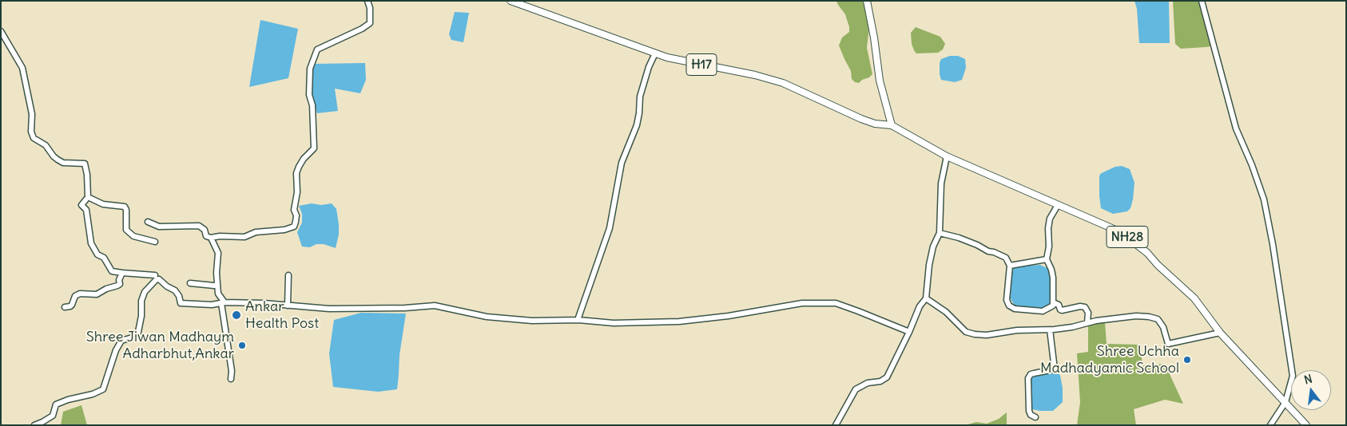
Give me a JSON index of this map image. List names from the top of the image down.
{
  "streets": {
    "main road": ["H17", "NH28"]
  },
  "crossings": [
    ["H17", "NH28"]
  ],
  "places": ["Ankar Health Post", "Shree Jiwan Madhaym Adharbhut,Ankar", "Shree Uchha Madhadyamic School"],
  "north": "top"
}
